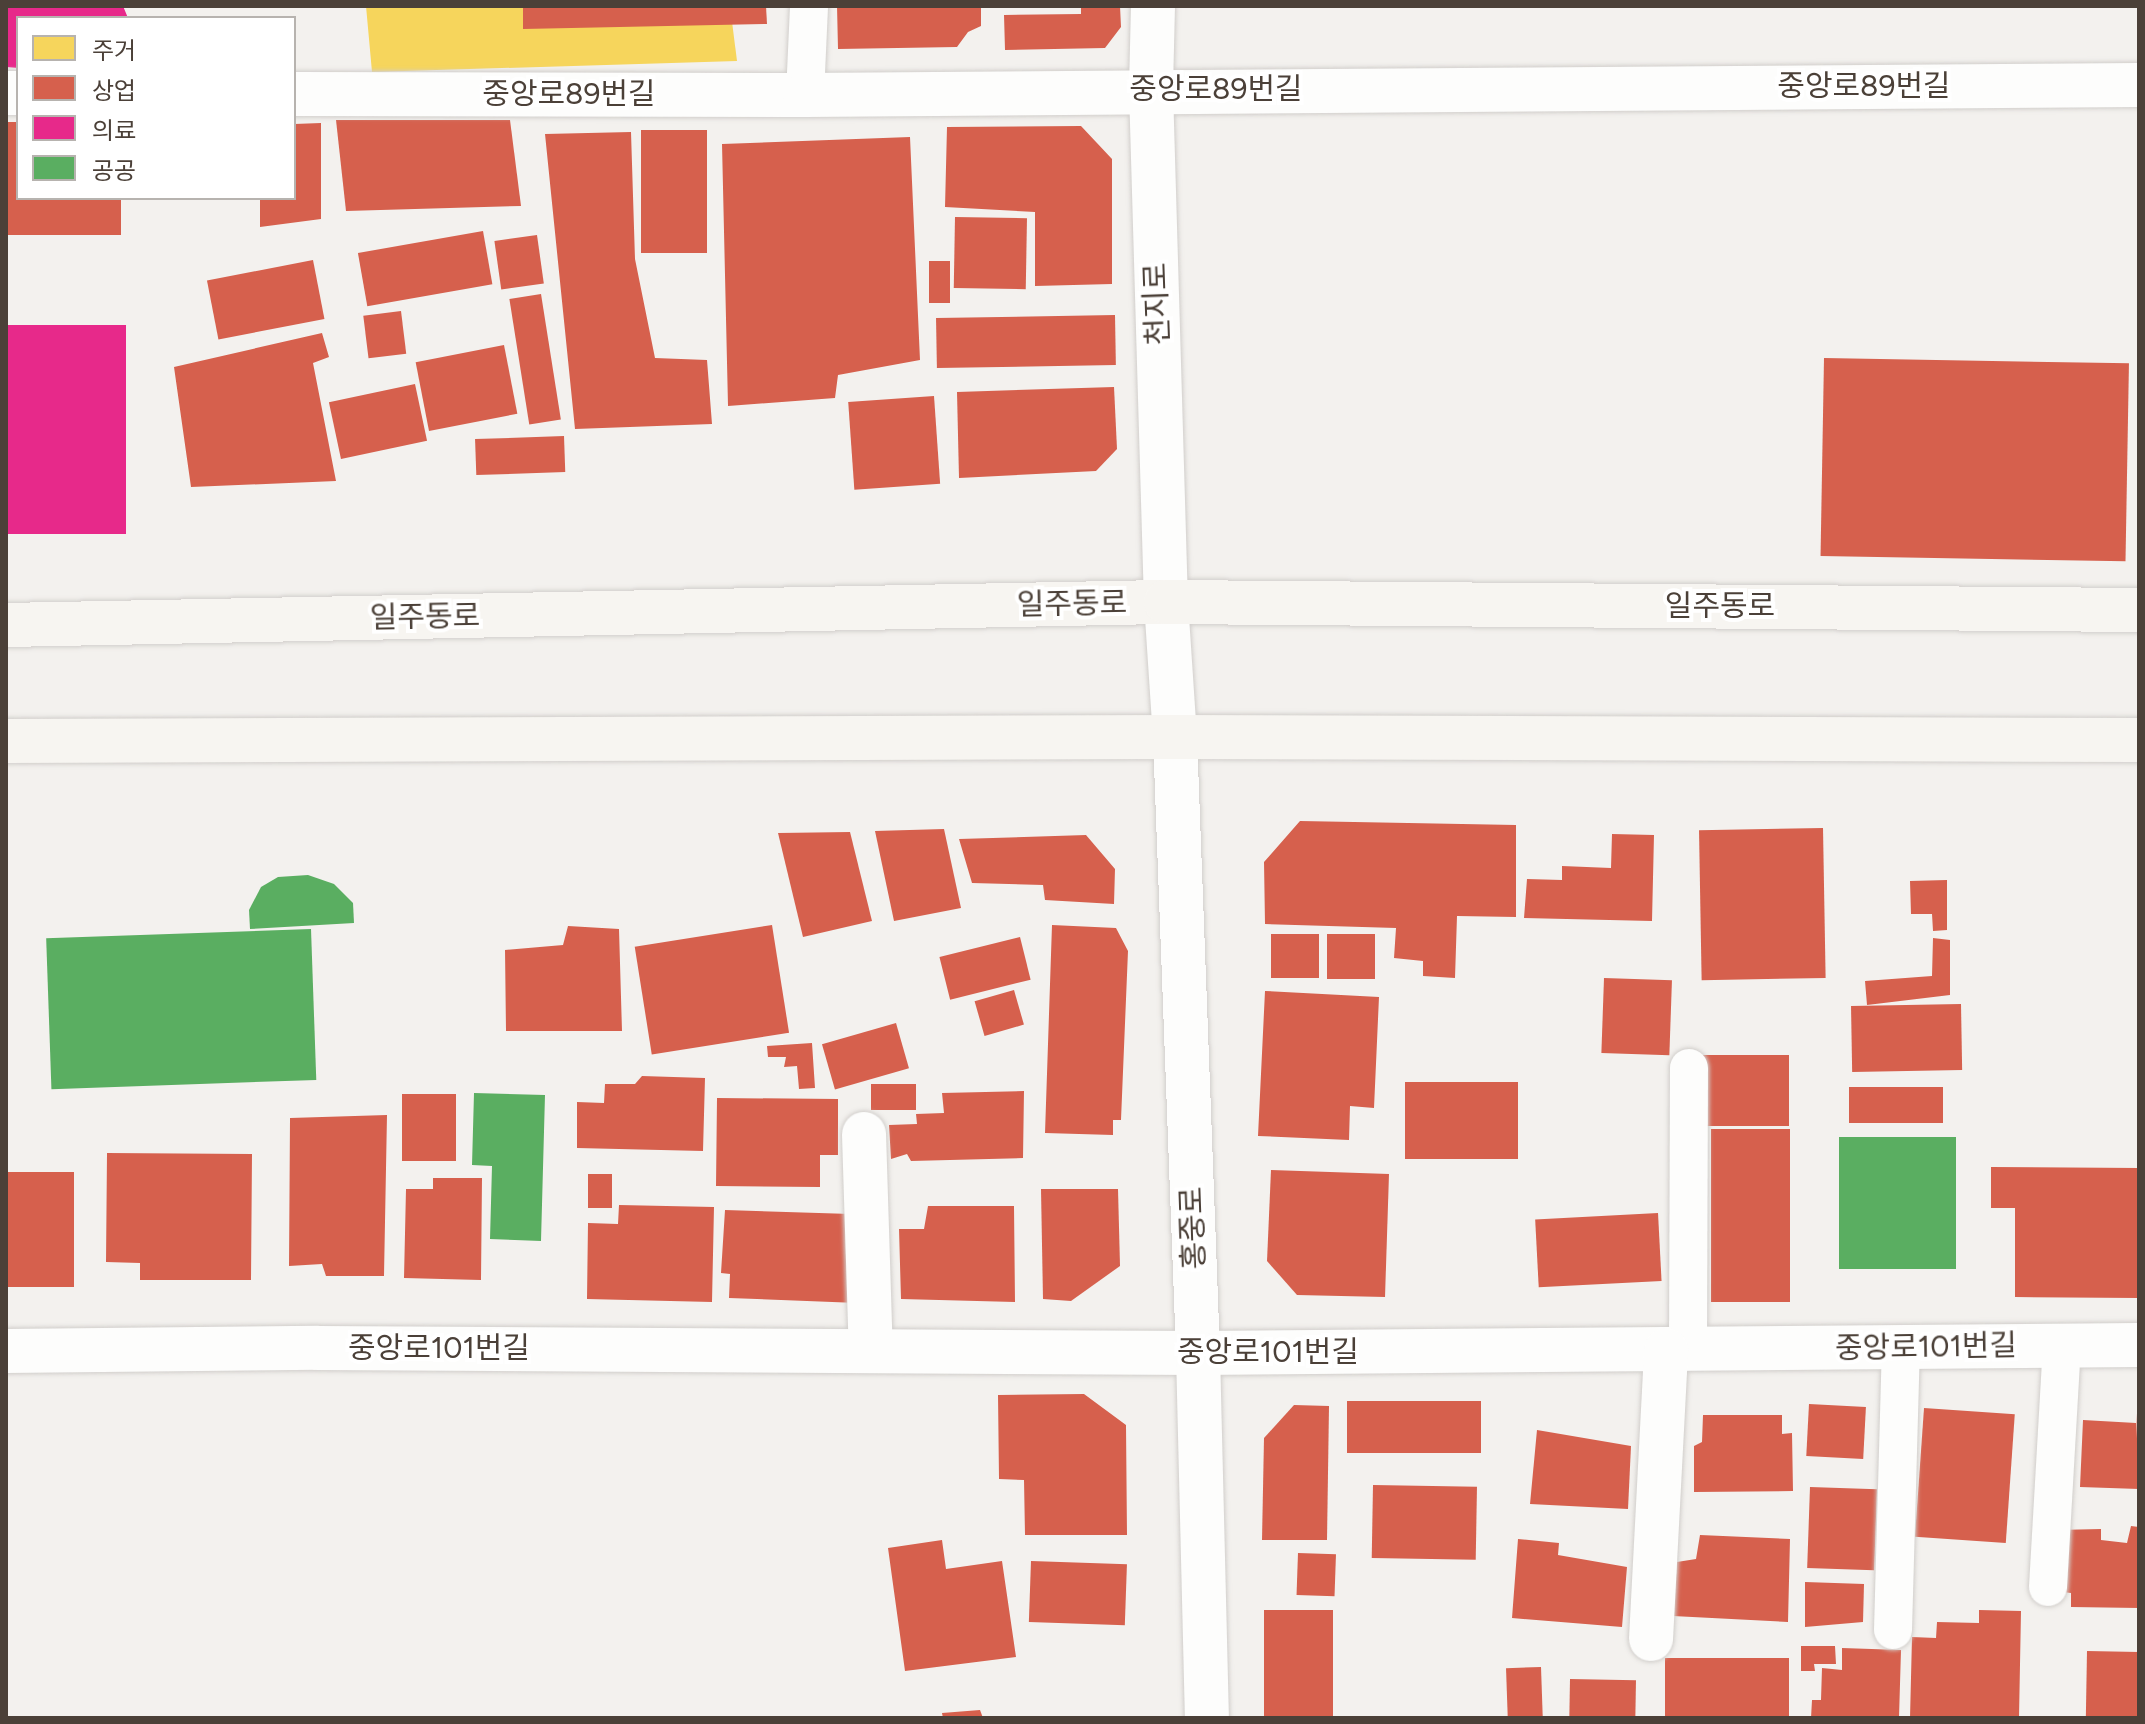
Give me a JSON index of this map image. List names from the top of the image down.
{
  "streets": {
    "main road": ["일주동로"],
    "street": [
      "중앙로89번길",
      "천지로",
      "홍중로",
      "중앙로101번길"
    ]
  },
  "crossings": [
    ["중앙로89번길", "천지로"],
    ["천지로", "일주동로"],
    ["천지로", "홍중로"],
    ["홍중로", "중앙로101번길"]
  ],
  "legend": [
    "주거",
    "상업",
    "의료",
    "공공"
  ]
}
